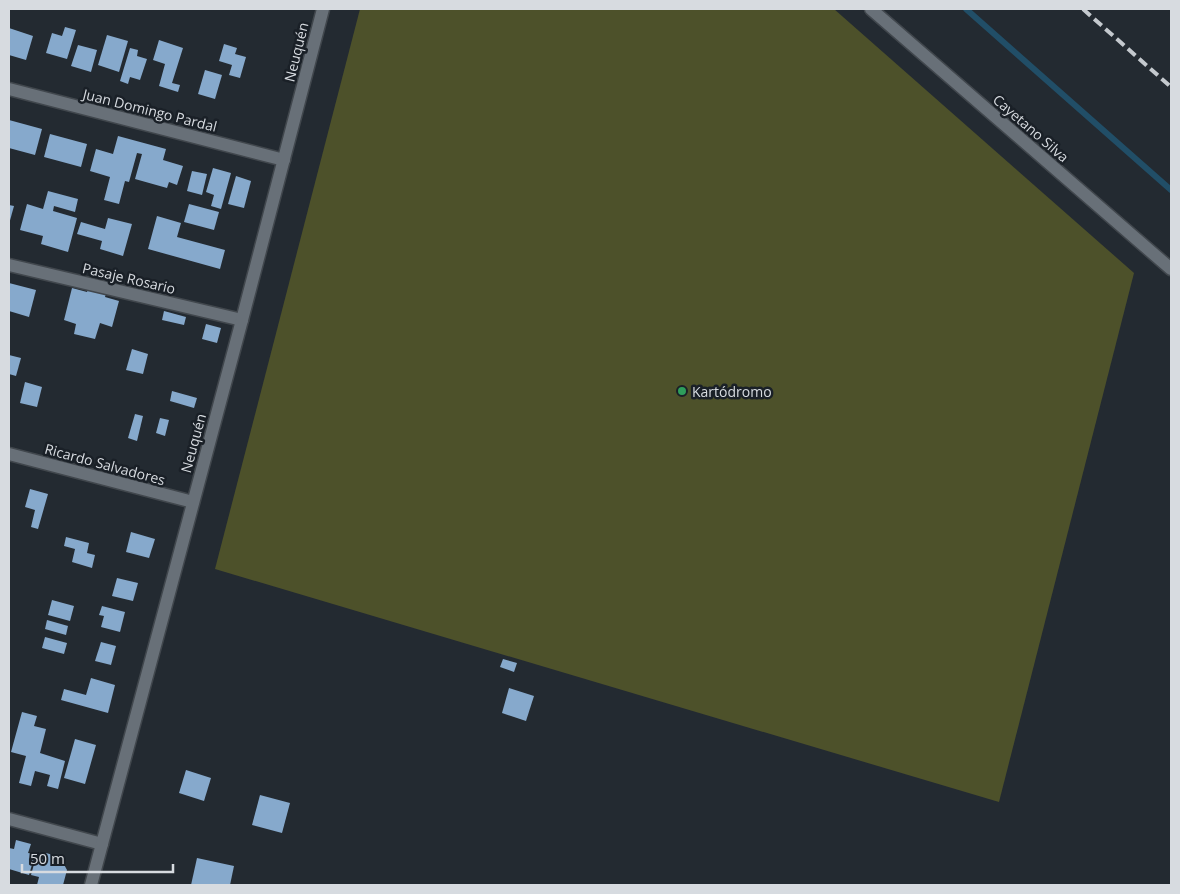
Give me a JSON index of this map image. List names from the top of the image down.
{
  "streets": {
    "street": [
      "Neuquén",
      "Juan Domingo Pardal",
      "Cayetano Silva",
      "Pasaje Rosario",
      "Ricardo Salvadores"
    ]
  },
  "crossings": [
    ["Neuquén", "Juan Domingo Pardal"],
    ["Neuquén", "Pasaje Rosario"],
    ["Neuquén", "Ricardo Salvadores"]
  ],
  "places": ["Kartódromo"],
  "scale_bar": "50 m"
}
